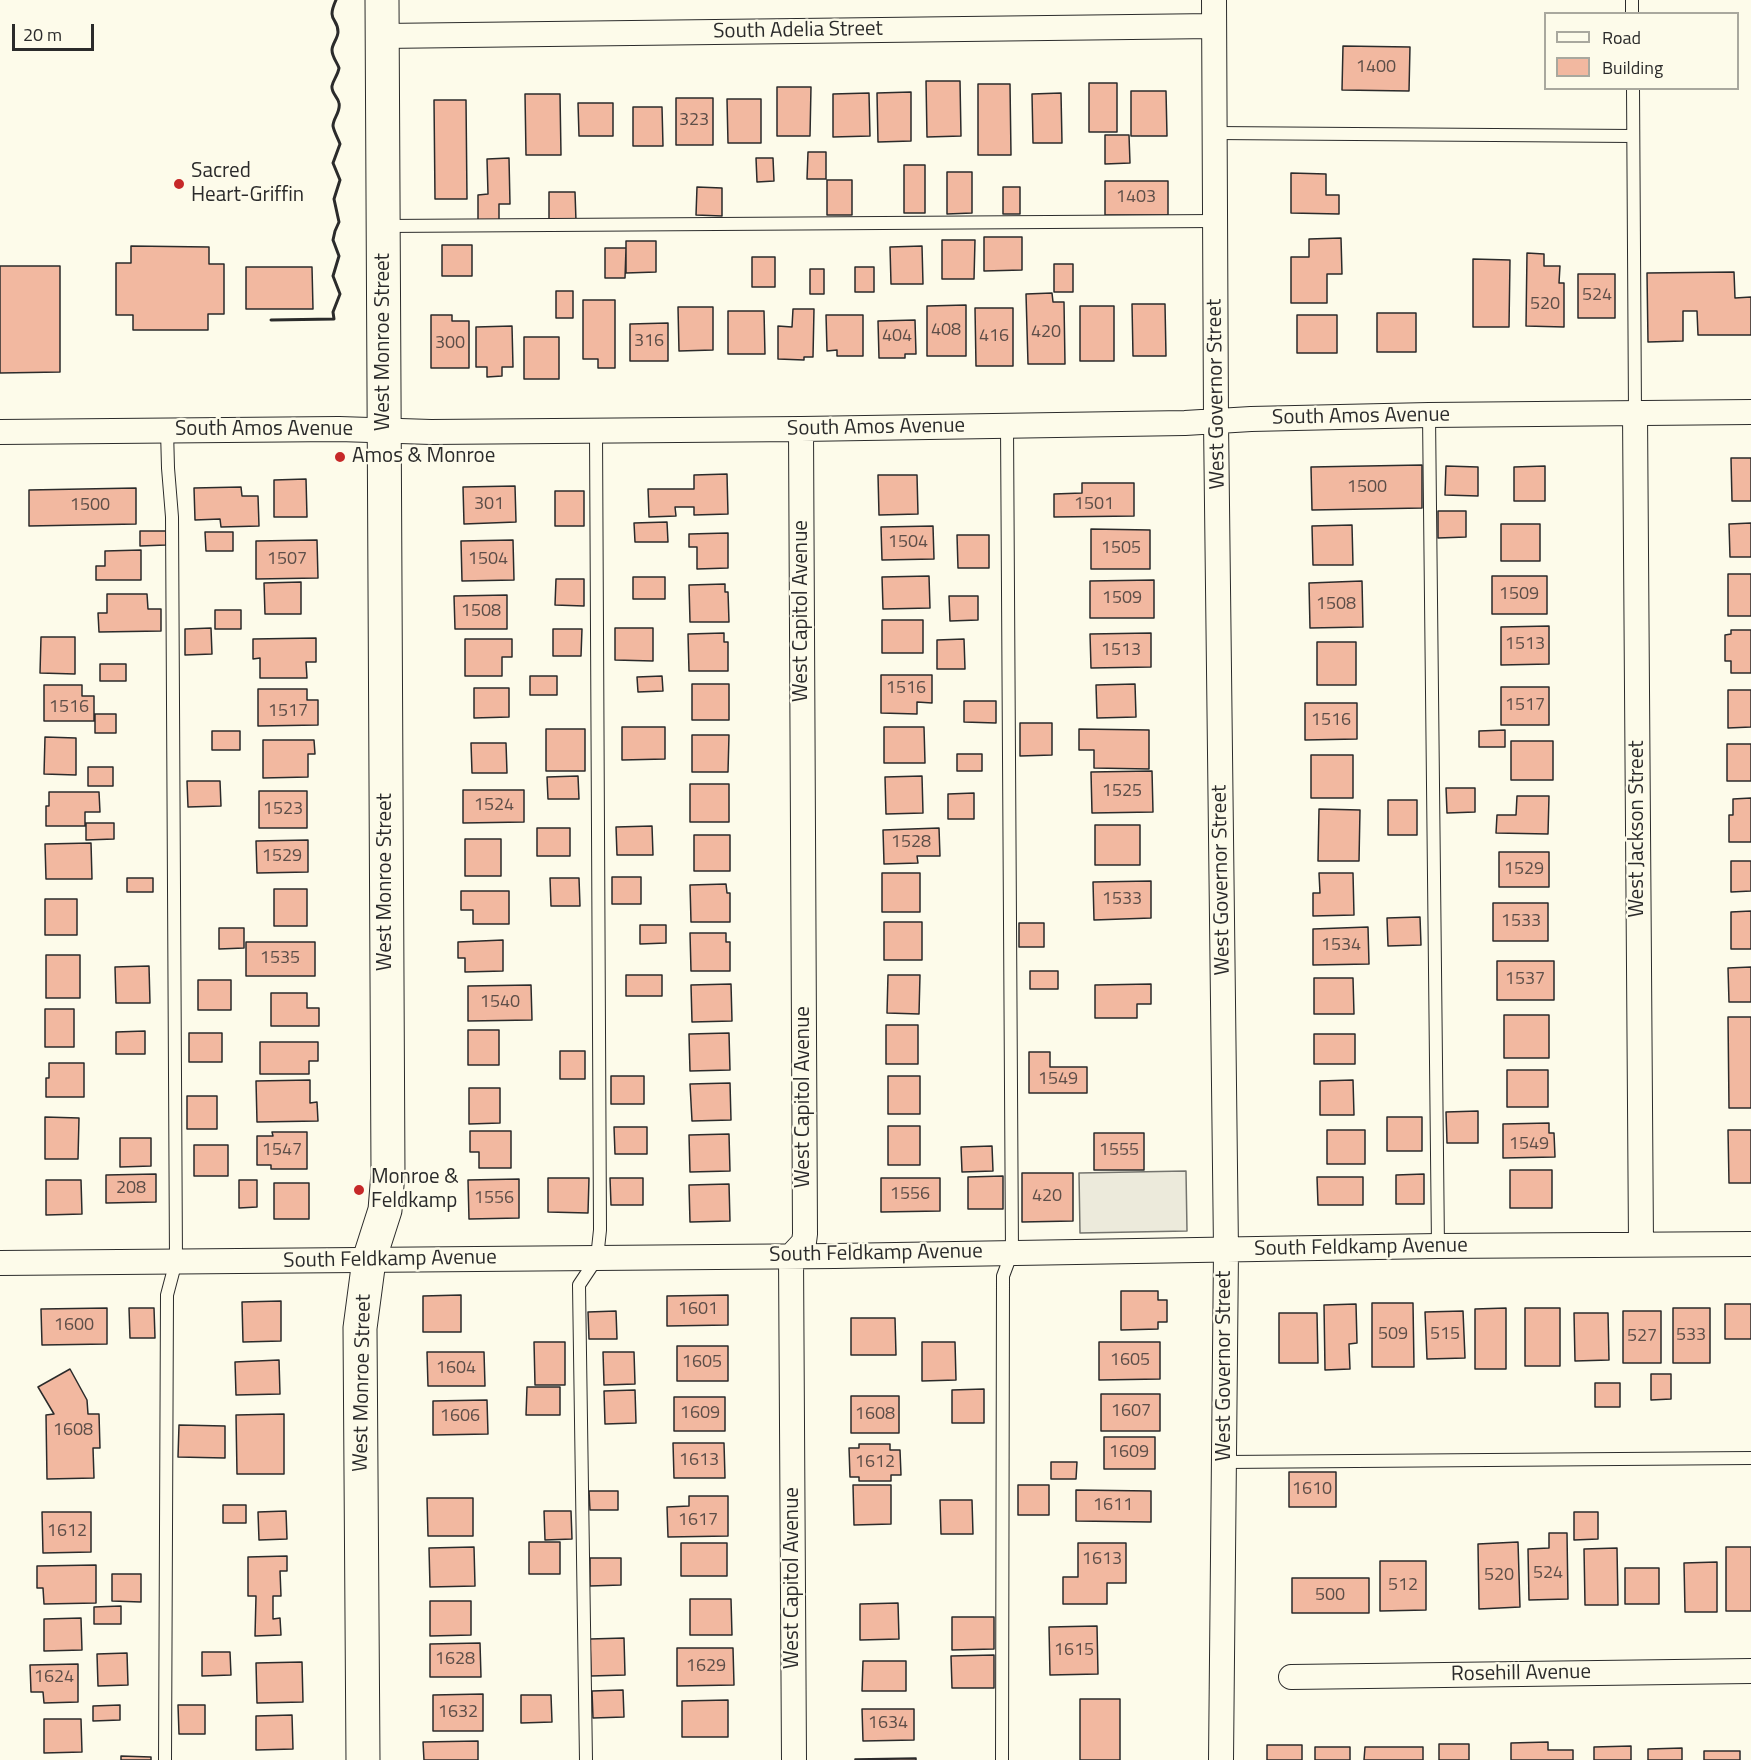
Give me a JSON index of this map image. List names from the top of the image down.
{
  "streets": {
    "street": [
      "South Adelia Street",
      "West Monroe Street",
      "West Governor Street",
      "South Amos Avenue",
      "West Capitol Avenue",
      "West Jackson Street",
      "South Feldkamp Avenue",
      "Rosehill Avenue"
    ]
  },
  "crossings": [
    ["South Adelia Street", "West Monroe Street"],
    ["South Adelia Street", "West Governor Street"],
    ["West Monroe Street", "South Amos Avenue"],
    ["West Monroe Street", "South Feldkamp Avenue"],
    ["West Governor Street", "South Amos Avenue"],
    ["West Governor Street", "South Feldkamp Avenue"],
    ["South Amos Avenue", "West Capitol Avenue"],
    ["South Amos Avenue", "West Jackson Street"],
    ["West Capitol Avenue", "South Feldkamp Avenue"],
    ["West Jackson Street", "South Feldkamp Avenue"]
  ],
  "places": ["Sacred Heart-Griffin", "Amos & Monroe", "Monroe & Feldkamp"],
  "house_numbers": [
    "1400",
    "323",
    "1403",
    "524",
    "520",
    "408",
    "420",
    "404",
    "416",
    "316",
    "300",
    "1500",
    "301",
    "1501",
    "1500",
    "1504",
    "1505",
    "1507",
    "1504",
    "1509",
    "1509",
    "1508",
    "1508",
    "1513",
    "1513",
    "1516",
    "1517",
    "1516",
    "1517",
    "1516",
    "1525",
    "1524",
    "1523",
    "1528",
    "1529",
    "1529",
    "1533",
    "1533",
    "1534",
    "1535",
    "1537",
    "1540",
    "1549",
    "1549",
    "1547",
    "1555",
    "208",
    "1556",
    "420",
    "1556",
    "1601",
    "1600",
    "509",
    "515",
    "533",
    "527",
    "1605",
    "1605",
    "1604",
    "1607",
    "1609",
    "1608",
    "1606",
    "1608",
    "1609",
    "1613",
    "1612",
    "1610",
    "1611",
    "1617",
    "1612",
    "1613",
    "524",
    "520",
    "512",
    "500",
    "1615",
    "1628",
    "1629",
    "1624",
    "1632",
    "1634"
  ],
  "legend": ["Road", "Building"],
  "scale_bar": "20 m"
}
